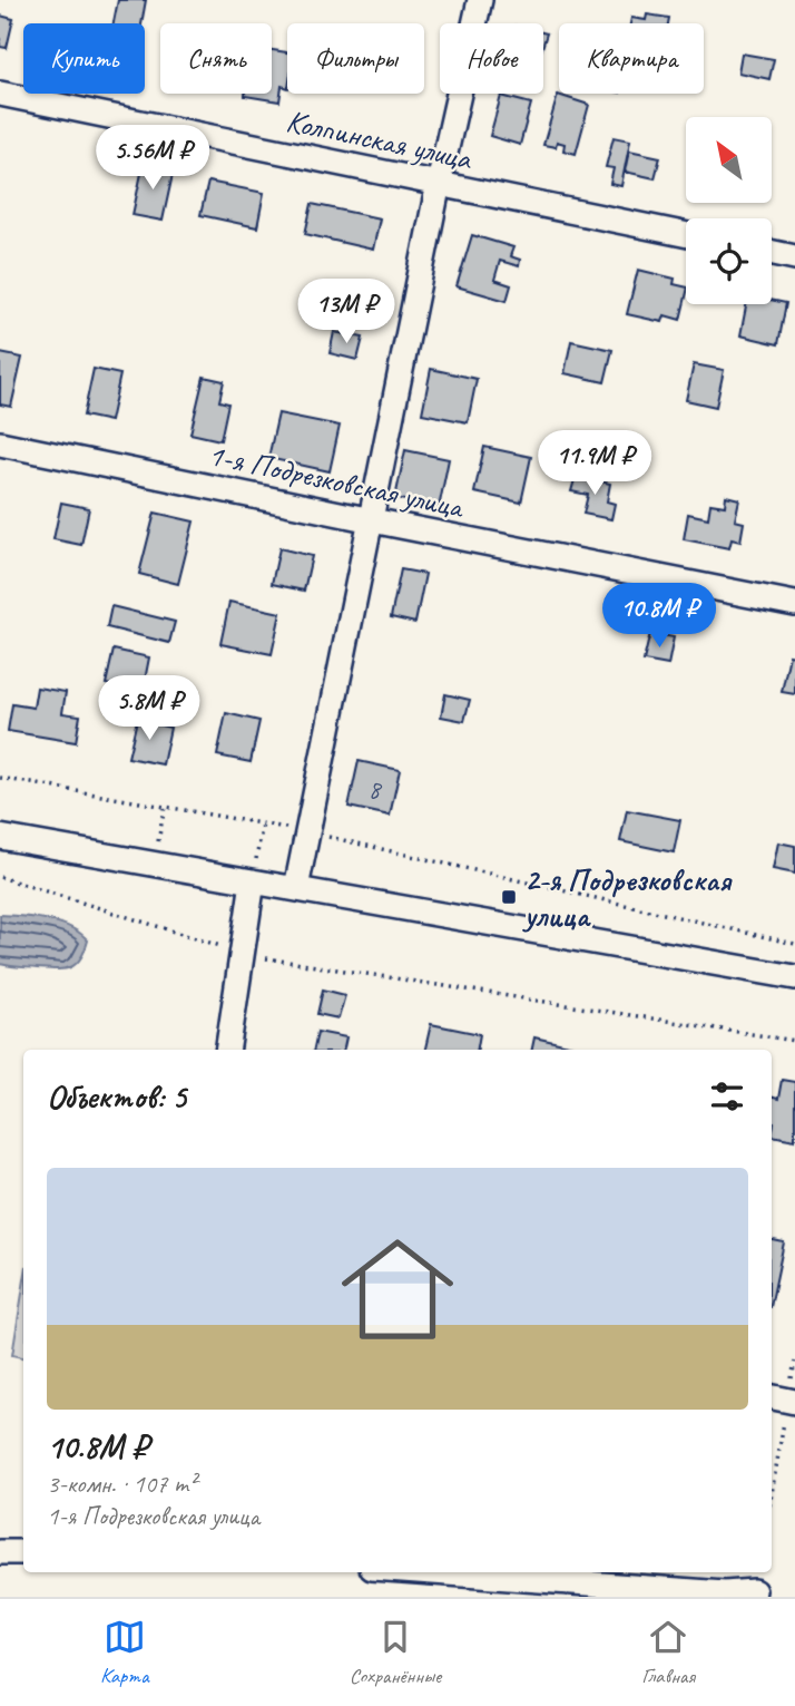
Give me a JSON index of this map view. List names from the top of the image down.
{
  "streets": {
    "street": ["Колпинская улица", "1-я Подрезковская улица"]
  },
  "places": {
    "transit": ["2-я Подрезковская улица"]
  },
  "house_numbers": ["8"],
  "north": "top left",
  "page": {
    "chip": [
      "Купить",
      "Снять",
      "Фильтры",
      "Новое",
      "Квартира"
    ],
    "price": [
      "5.56M ₽",
      "13M ₽",
      "11.9M ₽",
      "10.8M ₽",
      "5.8M ₽"
    ],
    "heading": "Объектов: 5",
    "list": [
      {
        "name": "10.8M ₽",
        "note": "3-комн. · 107 m² · 1-я Подрезковская улица"
      }
    ],
    "tabs": ["Карта", "Сохранённые", "Главная"]
  }
}
